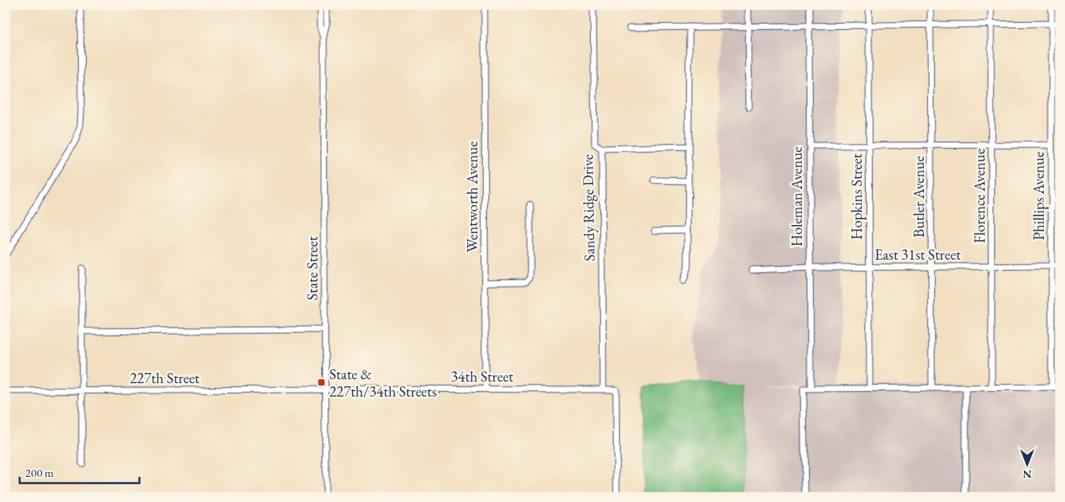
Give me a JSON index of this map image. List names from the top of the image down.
{
  "streets": {
    "street": [
      "Florence Avenue",
      "Phillips Avenue",
      "Wentworth Avenue",
      "Holeman Avenue",
      "Hopkins Street",
      "Butler Avenue",
      "Sandy Ridge Drive",
      "East 31st Street",
      "State Street",
      "34th Street",
      "227th Street"
    ]
  },
  "crossings": [
    ["Florence Avenue", "East 31st Street"],
    ["Phillips Avenue", "East 31st Street"],
    ["Wentworth Avenue", "34th Street"],
    ["Holeman Avenue", "East 31st Street"],
    ["Hopkins Street", "East 31st Street"],
    ["Butler Avenue", "East 31st Street"],
    ["Sandy Ridge Drive", "34th Street"],
    ["State Street", "34th Street"],
    ["State Street", "227th Street"],
    ["34th Street", "227th Street"]
  ],
  "places": {
    "transit": ["State & 227th/34th Streets"]
  },
  "scale_bar": "200 m",
  "north": "bottom"
}
